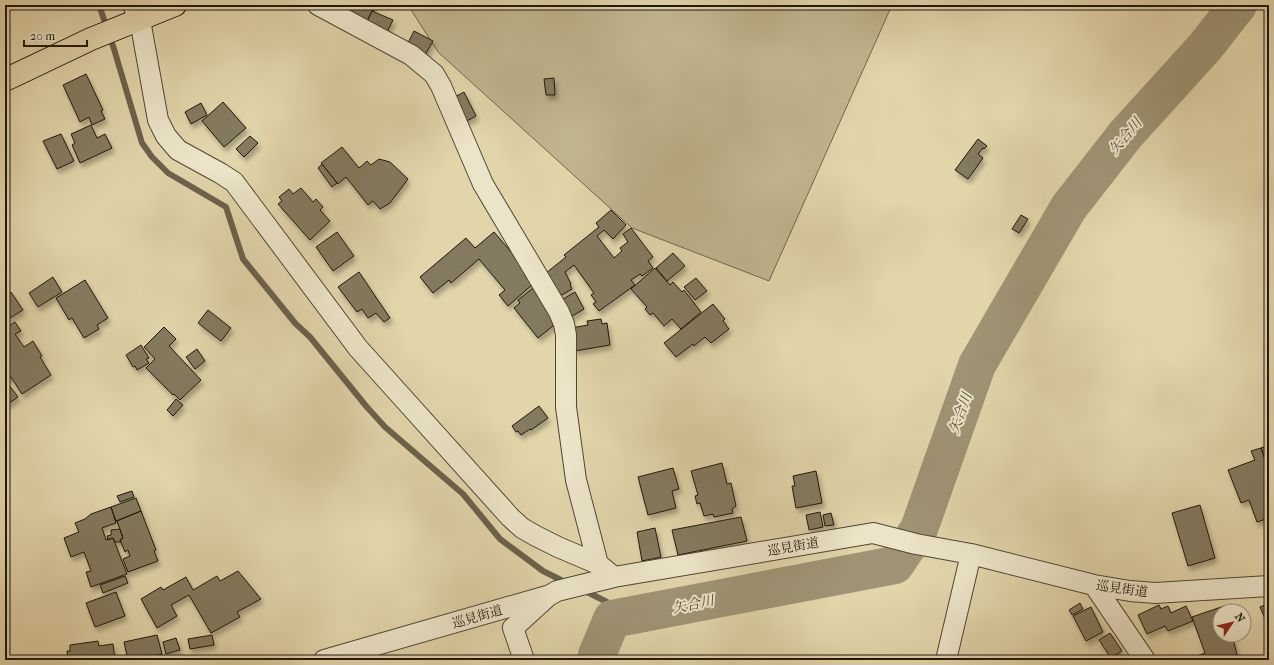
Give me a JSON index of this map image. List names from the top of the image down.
{
  "streets": {
    "street": ["巡見街道"]
  },
  "water": ["矢合川"],
  "scale_bar": "20 m",
  "north": "top right"
}
